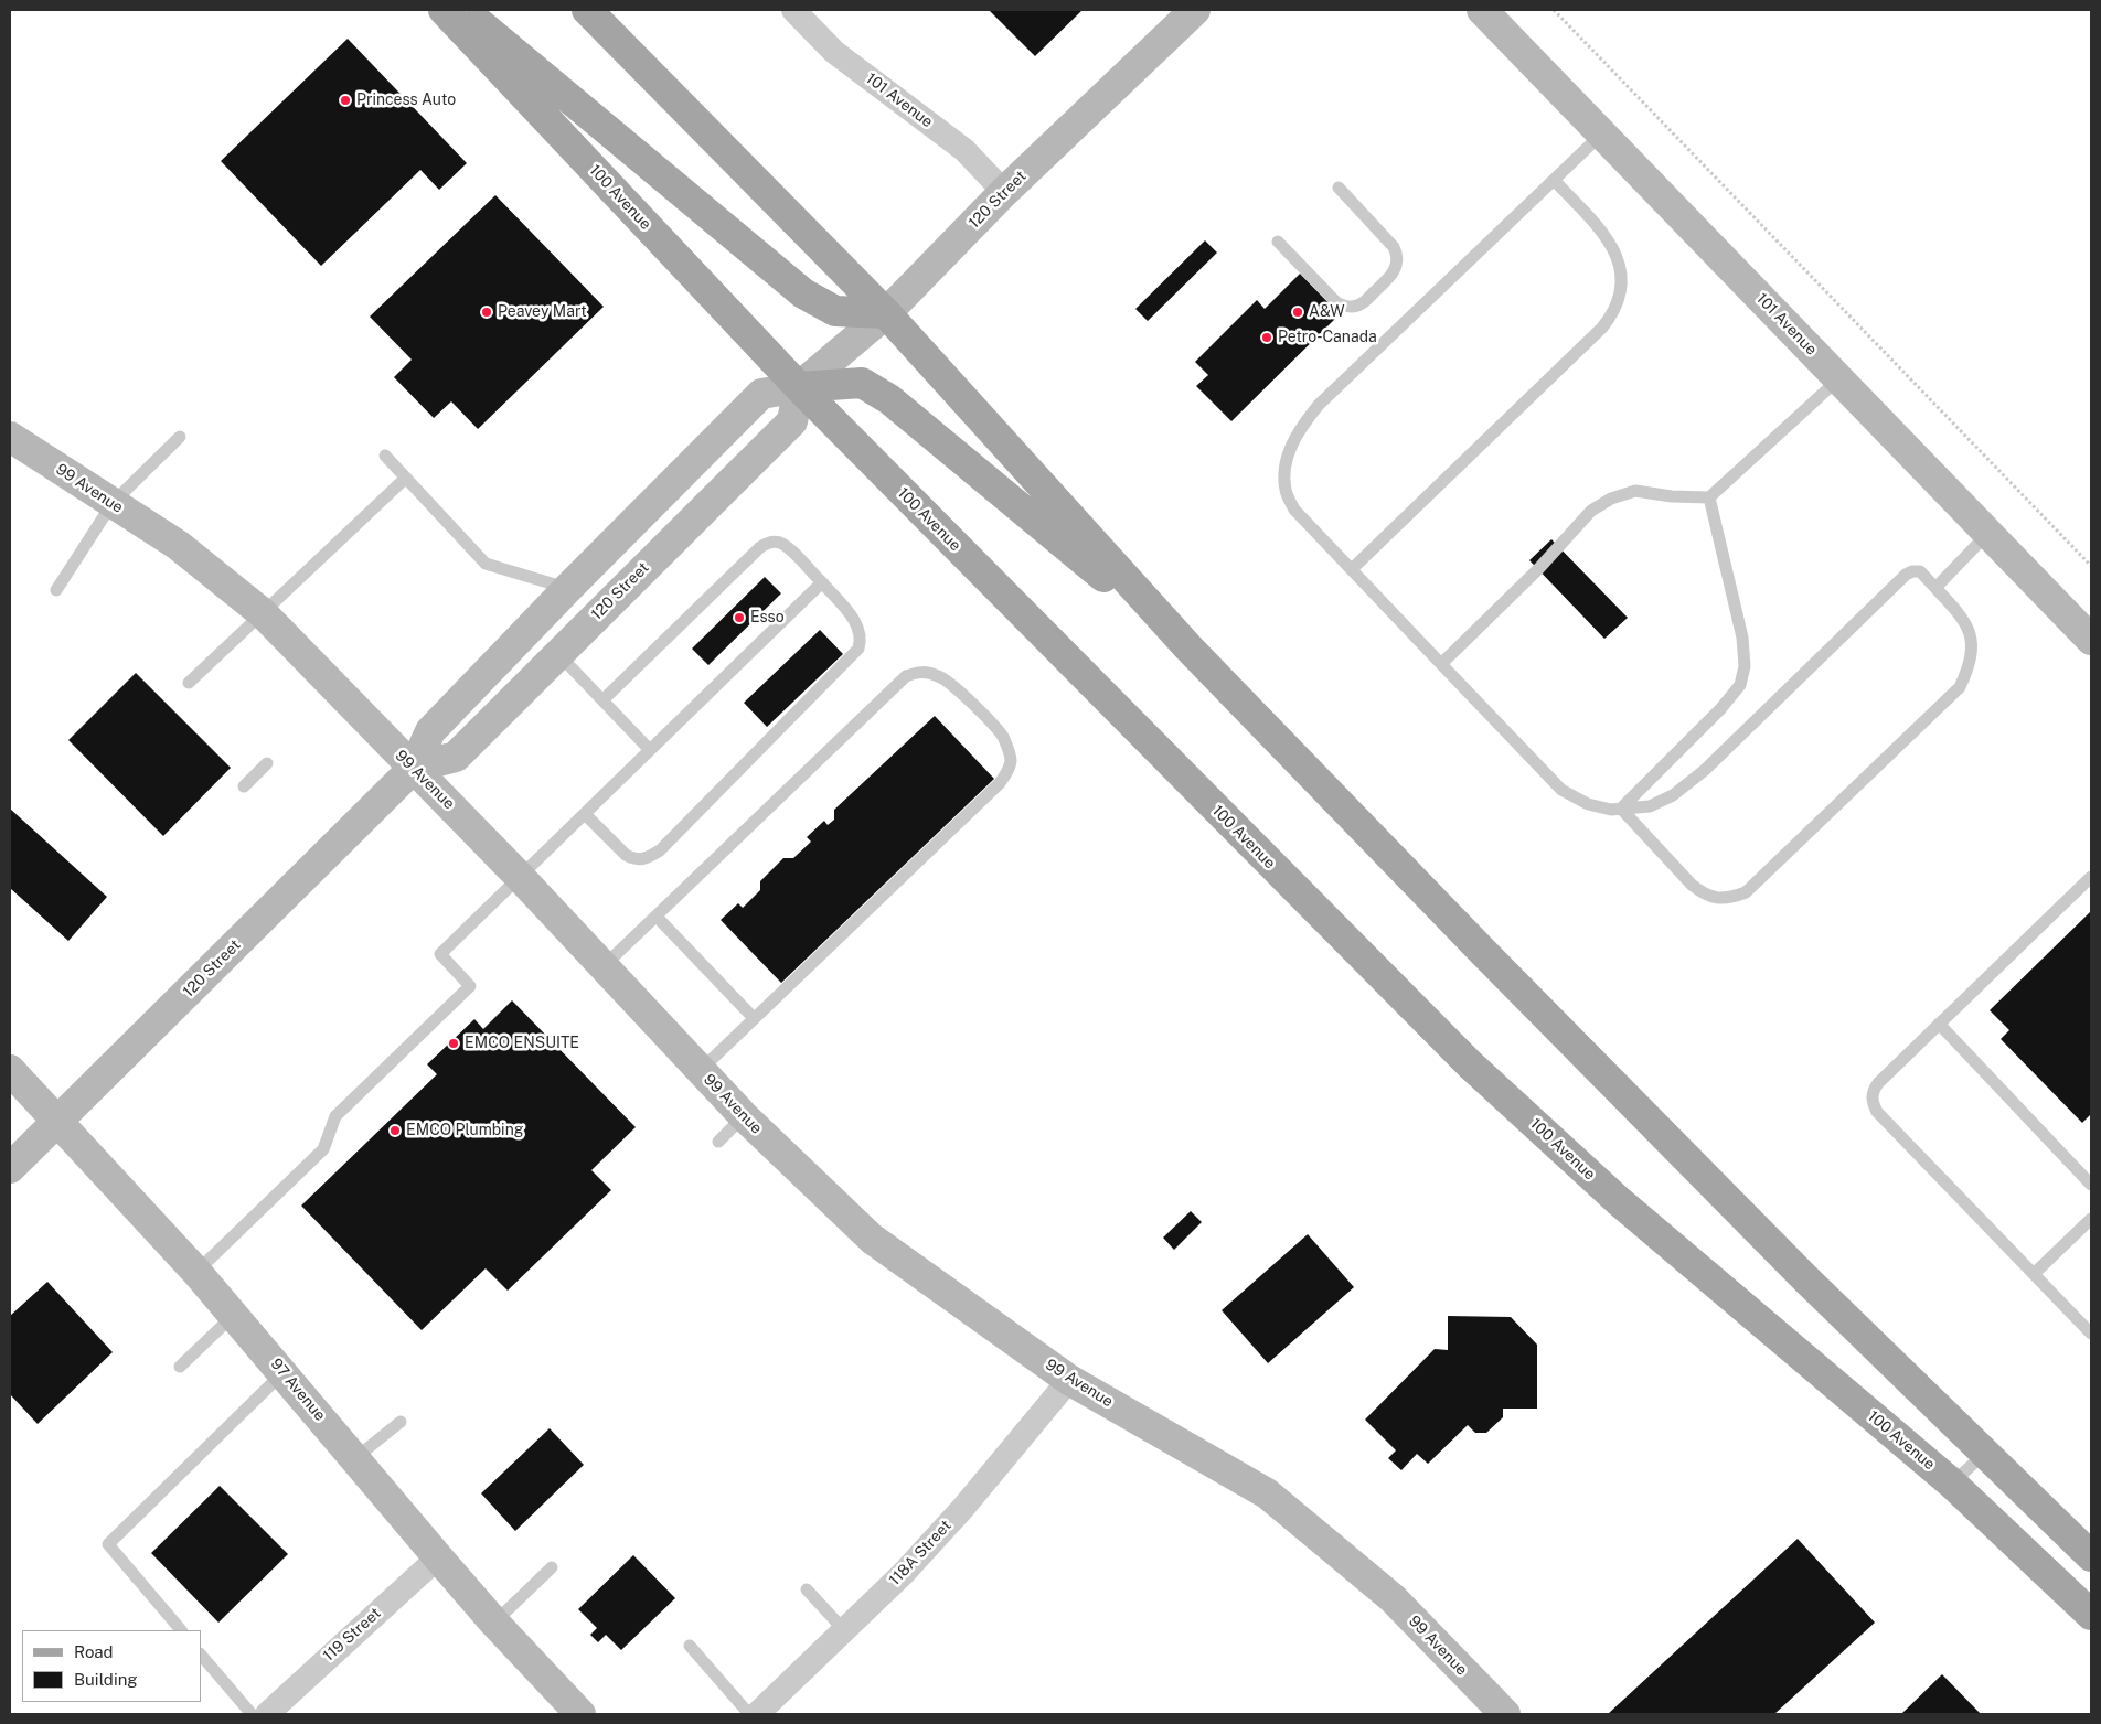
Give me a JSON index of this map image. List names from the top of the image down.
{
  "streets": {
    "main road": ["100 Avenue"],
    "street": [
      "101 Avenue",
      "120 Street",
      "99 Avenue",
      "97 Avenue",
      "118A Street",
      "119 Street"
    ]
  },
  "crossings": [
    ["101 Avenue", "120 Street"],
    ["100 Avenue", "120 Street"],
    ["120 Street", "99 Avenue"],
    ["120 Street", "97 Avenue"],
    ["99 Avenue", "118A Street"],
    ["97 Avenue", "119 Street"]
  ],
  "places": [
    "Princess Auto",
    "Peavey Mart",
    "A&W",
    "Petro-Canada",
    "Esso",
    "EMCO ENSUITE",
    "EMCO Plumbing"
  ],
  "legend": ["Road", "Building"]
}
